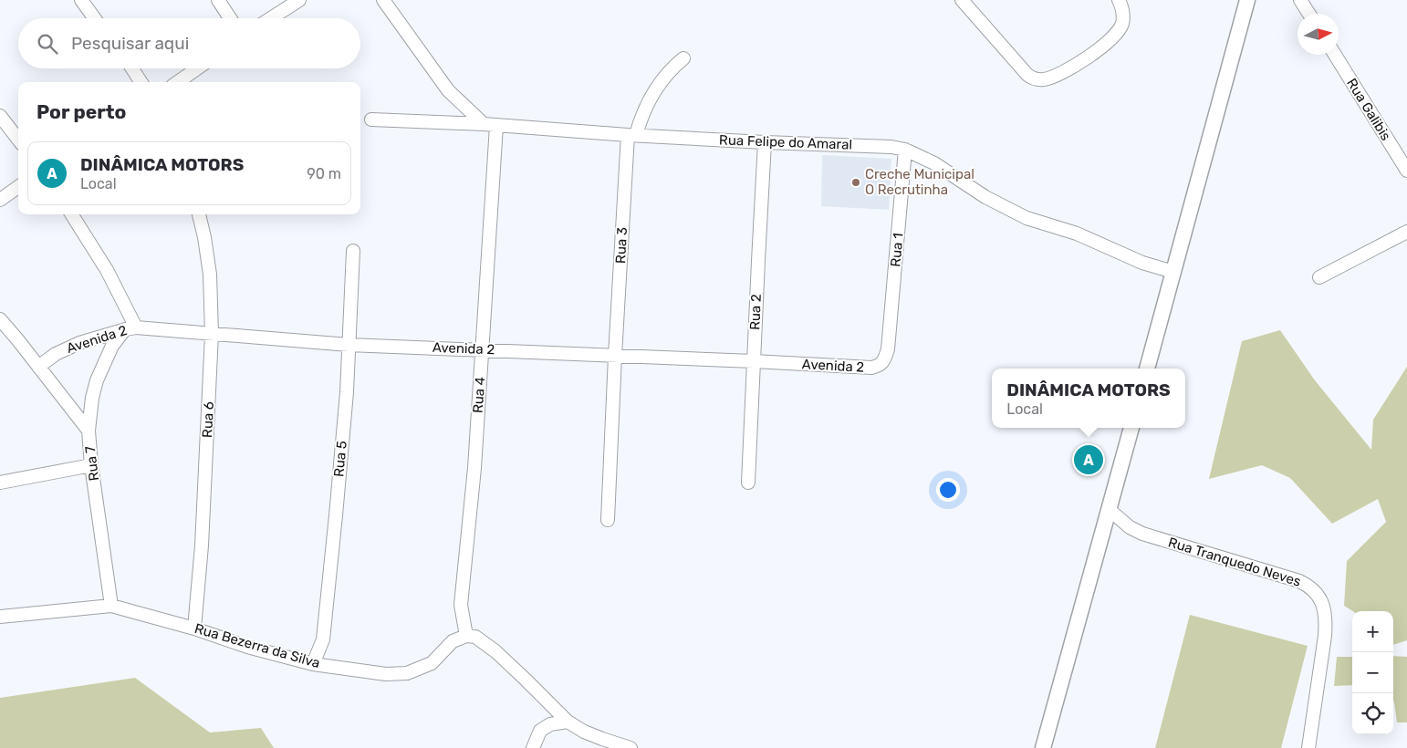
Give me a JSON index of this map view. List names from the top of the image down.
{
  "streets": {
    "street": [
      "Rua Galibis",
      "Rua Felipe do Amaral",
      "Rua 3",
      "Rua 1",
      "Rua 2",
      "Avenida 2",
      "Rua 4",
      "Rua 6",
      "Rua 5",
      "Rua 7",
      "Rua Tranquedo Neves",
      "Rua Bezerra da Silva"
    ]
  },
  "crossings": [
    ["Rua Felipe do Amaral", "Rua 3"],
    ["Rua Felipe do Amaral", "Rua 1"],
    ["Rua Felipe do Amaral", "Rua 2"],
    ["Rua Felipe do Amaral", "Rua 4"],
    ["Rua 3", "Avenida 2"],
    ["Rua 1", "Avenida 2"],
    ["Rua 2", "Avenida 2"],
    ["Avenida 2", "Rua 4"],
    ["Avenida 2", "Rua 6"],
    ["Avenida 2", "Rua 5"],
    ["Avenida 2", "Rua 7"],
    ["Rua 4", "Rua Bezerra da Silva"],
    ["Rua 6", "Rua Bezerra da Silva"],
    ["Rua 5", "Rua Bezerra da Silva"],
    ["Rua 7", "Rua Bezerra da Silva"]
  ],
  "places": ["Creche Municipal O Recrutinha"],
  "north": "right",
  "page": {
    "search": "Pesquisar aqui",
    "heading": "Por perto",
    "list": [
      {
        "mark": "A",
        "name": "DINÂMICA MOTORS",
        "note": "Local",
        "value": "90 m"
      }
    ],
    "popup": ["DINÂMICA MOTORS", "Local"],
    "pins": "A",
    "map_buttons": ["+", "−"]
  }
}
